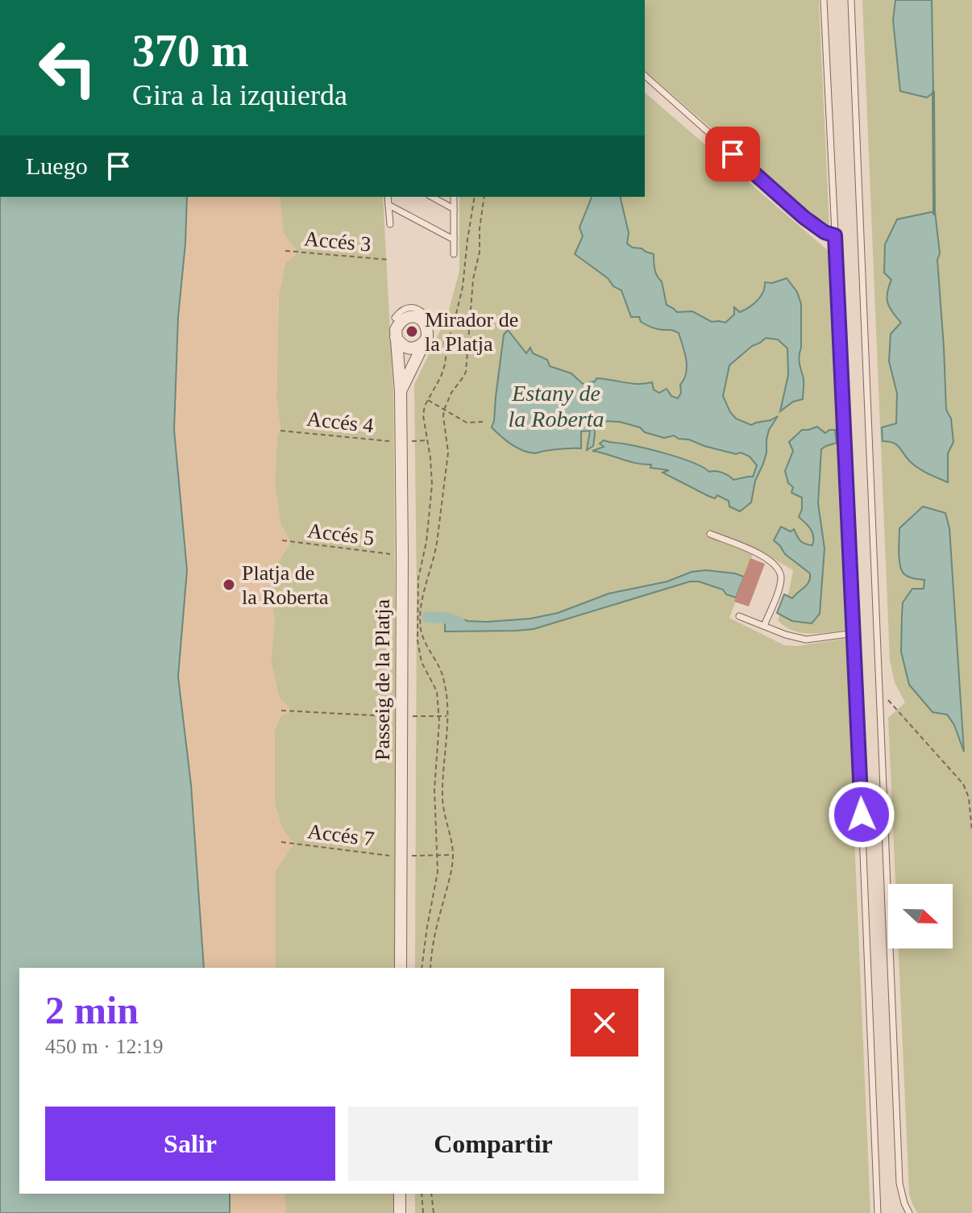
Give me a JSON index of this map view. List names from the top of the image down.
{
  "streets": {
    "street": ["Passeig de la Platja"],
    "path": [
      "Accés 3",
      "Accés 4",
      "Accés 5",
      "Accés 7"
    ]
  },
  "water": ["Estany de la Roberta"],
  "places": ["Mirador de la Platja", "Platja de la Roberta"],
  "north": "right",
  "page": {
    "turn": ["370 m", "Gira a la izquierda"],
    "then": "Luego",
    "heading": ["2 min", "450 m · 12:19"],
    "buttons": ["Salir", "Compartir"]
  }
}
